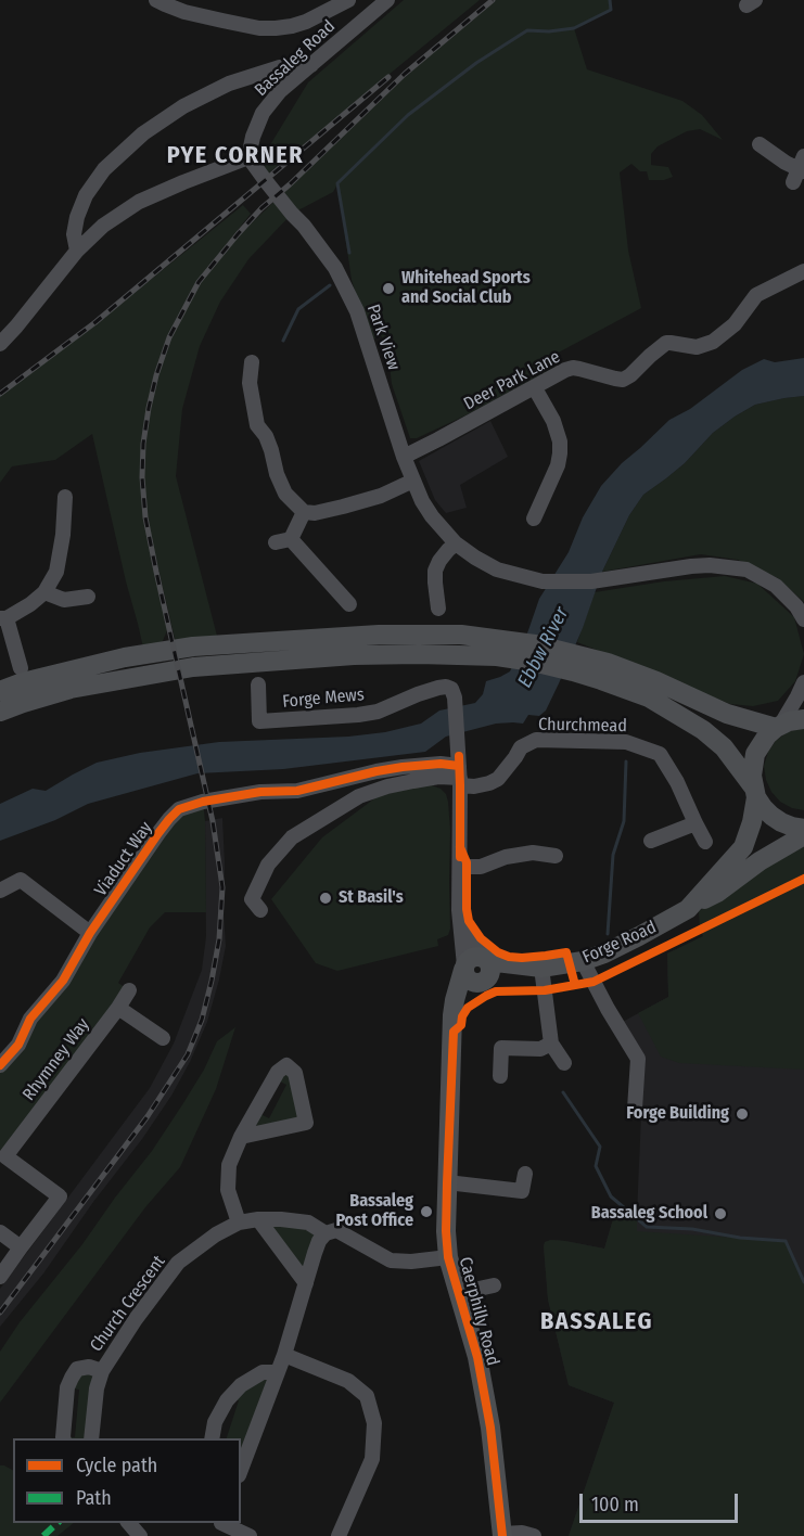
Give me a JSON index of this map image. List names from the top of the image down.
{
  "streets": {
    "main road": ["Forge Road", "Caerphilly Road"],
    "street": [
      "Bassaleg Road",
      "Park View",
      "Deer Park Lane",
      "Forge Mews",
      "Churchmead",
      "Viaduct Way",
      "Rhymney Way",
      "Church Crescent"
    ]
  },
  "crossings": [
    ["Bassaleg Road", "Park View"],
    ["Park View", "Deer Park Lane"],
    ["Forge Mews", "Caerphilly Road"],
    ["Churchmead", "Viaduct Way"],
    ["Churchmead", "Caerphilly Road"],
    ["Viaduct Way", "Caerphilly Road"],
    ["Forge Road", "Caerphilly Road"],
    ["Church Crescent", "Caerphilly Road"]
  ],
  "districts": ["PYE CORNER", "BASSALEG"],
  "water": ["Ebbw River"],
  "places": [
    "Whitehead Sports and Social Club",
    "St Basil's",
    "Forge Building",
    "Bassaleg Post Office",
    "Bassaleg School"
  ],
  "legend": ["Cycle path", "Path"],
  "scale_bar": "100 m"
}
